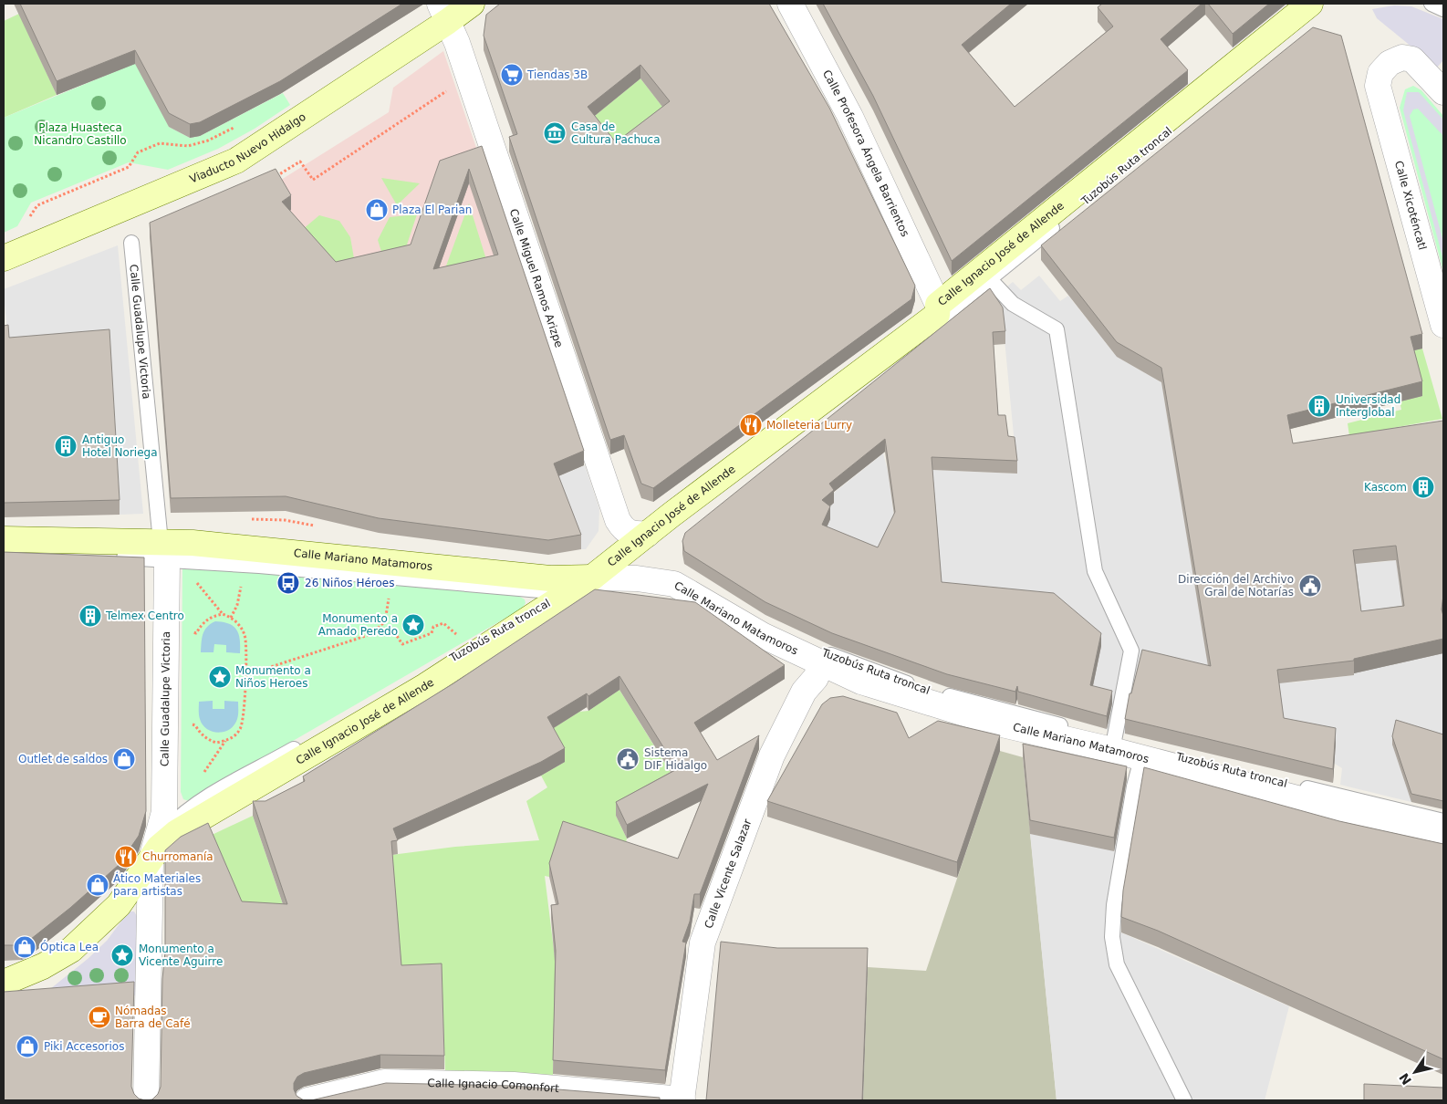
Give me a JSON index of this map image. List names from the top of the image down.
{
  "streets": {
    "street": [
      "Viaducto Nuevo Hidalgo",
      "Calle Profesora Ángela Barrientos",
      "Calle Xicoténcatl",
      "Calle Ignacio José de Allende",
      "Calle Miguel Ramos Arizpe",
      "Calle Guadalupe Victoria",
      "Calle Mariano Matamoros",
      "Calle Vicente Salazar",
      "Calle Ignacio Comonfort"
    ],
    "lane": ["Tuzobús Ruta troncal"]
  },
  "crossings": [
    ["Viaducto Nuevo Hidalgo", "Calle Miguel Ramos Arizpe"],
    ["Calle Profesora Ángela Barrientos", "Calle Ignacio José de Allende"],
    ["Tuzobús Ruta troncal", "Calle Ignacio José de Allende"],
    ["Tuzobús Ruta troncal", "Calle Mariano Matamoros"],
    ["Calle Ignacio José de Allende", "Calle Guadalupe Victoria"],
    ["Calle Ignacio José de Allende", "Calle Mariano Matamoros"],
    ["Calle Guadalupe Victoria", "Calle Mariano Matamoros"],
    ["Calle Mariano Matamoros", "Calle Vicente Salazar"],
    ["Calle Vicente Salazar", "Calle Ignacio Comonfort"]
  ],
  "parks": ["Plaza Huasteca Nicandro Castillo"],
  "places": {
    "supermarket": ["Tiendas 3B"],
    "museum": ["Casa de Cultura Pachuca"],
    "shop": [
      "Plaza El Parian",
      "Outlet de saldos",
      "Ático Materiales para artistas",
      "Óptica Lea",
      "Piki Accesorios"
    ],
    "building": [
      "Universidad Interglobal",
      "Antiguo Hotel Noriega",
      "Kascom",
      "Telmex Centro"
    ],
    "restaurant": ["Molleteria Lurry", "Churromanía"],
    "bus stop": ["26 Niños Héroes"],
    "public building": ["Dirección del Archivo Gral de Notarías", "Sistema DIF Hidalgo"],
    "place": ["Monumento a Amado Peredo", "Monumento a Niños Heroes", "Monumento a Vicente Aguirre"],
    "cafe": ["Nómadas Barra de Café"]
  },
  "north": "bottom left"
}
